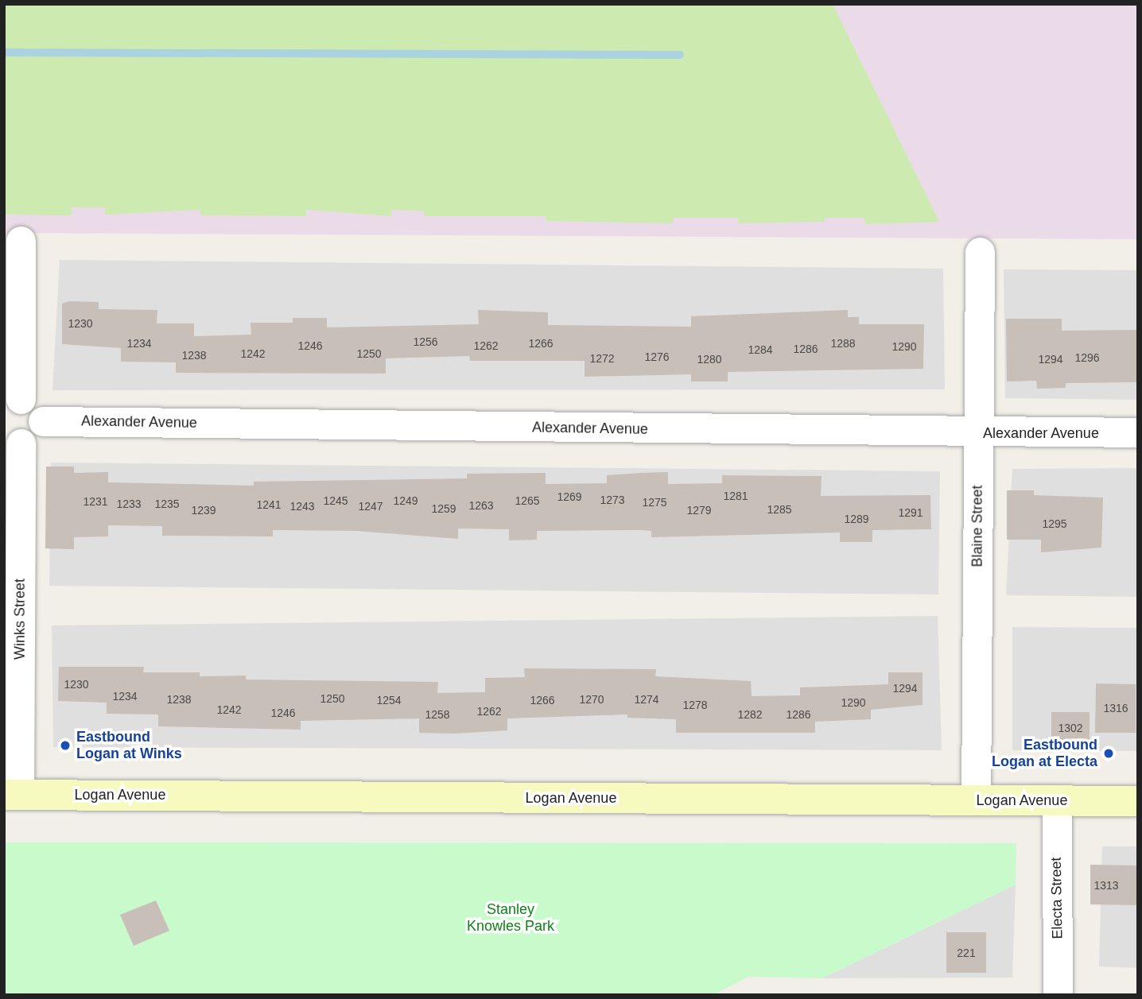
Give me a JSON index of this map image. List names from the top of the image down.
{
  "streets": {
    "main road": ["Logan Avenue"],
    "street": [
      "Alexander Avenue",
      "Blaine Street",
      "Winks Street",
      "Electa Street"
    ]
  },
  "crossings": [
    ["Alexander Avenue", "Blaine Street"],
    ["Blaine Street", "Logan Avenue"],
    ["Winks Street", "Logan Avenue"],
    ["Logan Avenue", "Electa Street"]
  ],
  "parks": ["Stanley Knowles Park"],
  "places": ["Eastbound Logan at Winks", "Eastbound Logan at Electa"],
  "house_numbers": [
    "1230",
    "1256",
    "1234",
    "1266",
    "1288",
    "1246",
    "1262",
    "1290",
    "1286",
    "1284",
    "1242",
    "1250",
    "1238",
    "1276",
    "1296",
    "1272",
    "1280",
    "1294",
    "1281",
    "1269",
    "1273",
    "1245",
    "1249",
    "1265",
    "1231",
    "1275",
    "1233",
    "1235",
    "1241",
    "1263",
    "1243",
    "1247",
    "1259",
    "1285",
    "1239",
    "1279",
    "1291",
    "1289",
    "1295",
    "1230",
    "1294",
    "1234",
    "1250",
    "1238",
    "1270",
    "1274",
    "1254",
    "1266",
    "1290",
    "1278",
    "1316",
    "1242",
    "1262",
    "1246",
    "1258",
    "1282",
    "1286",
    "1302",
    "1313",
    "221"
  ]
}
